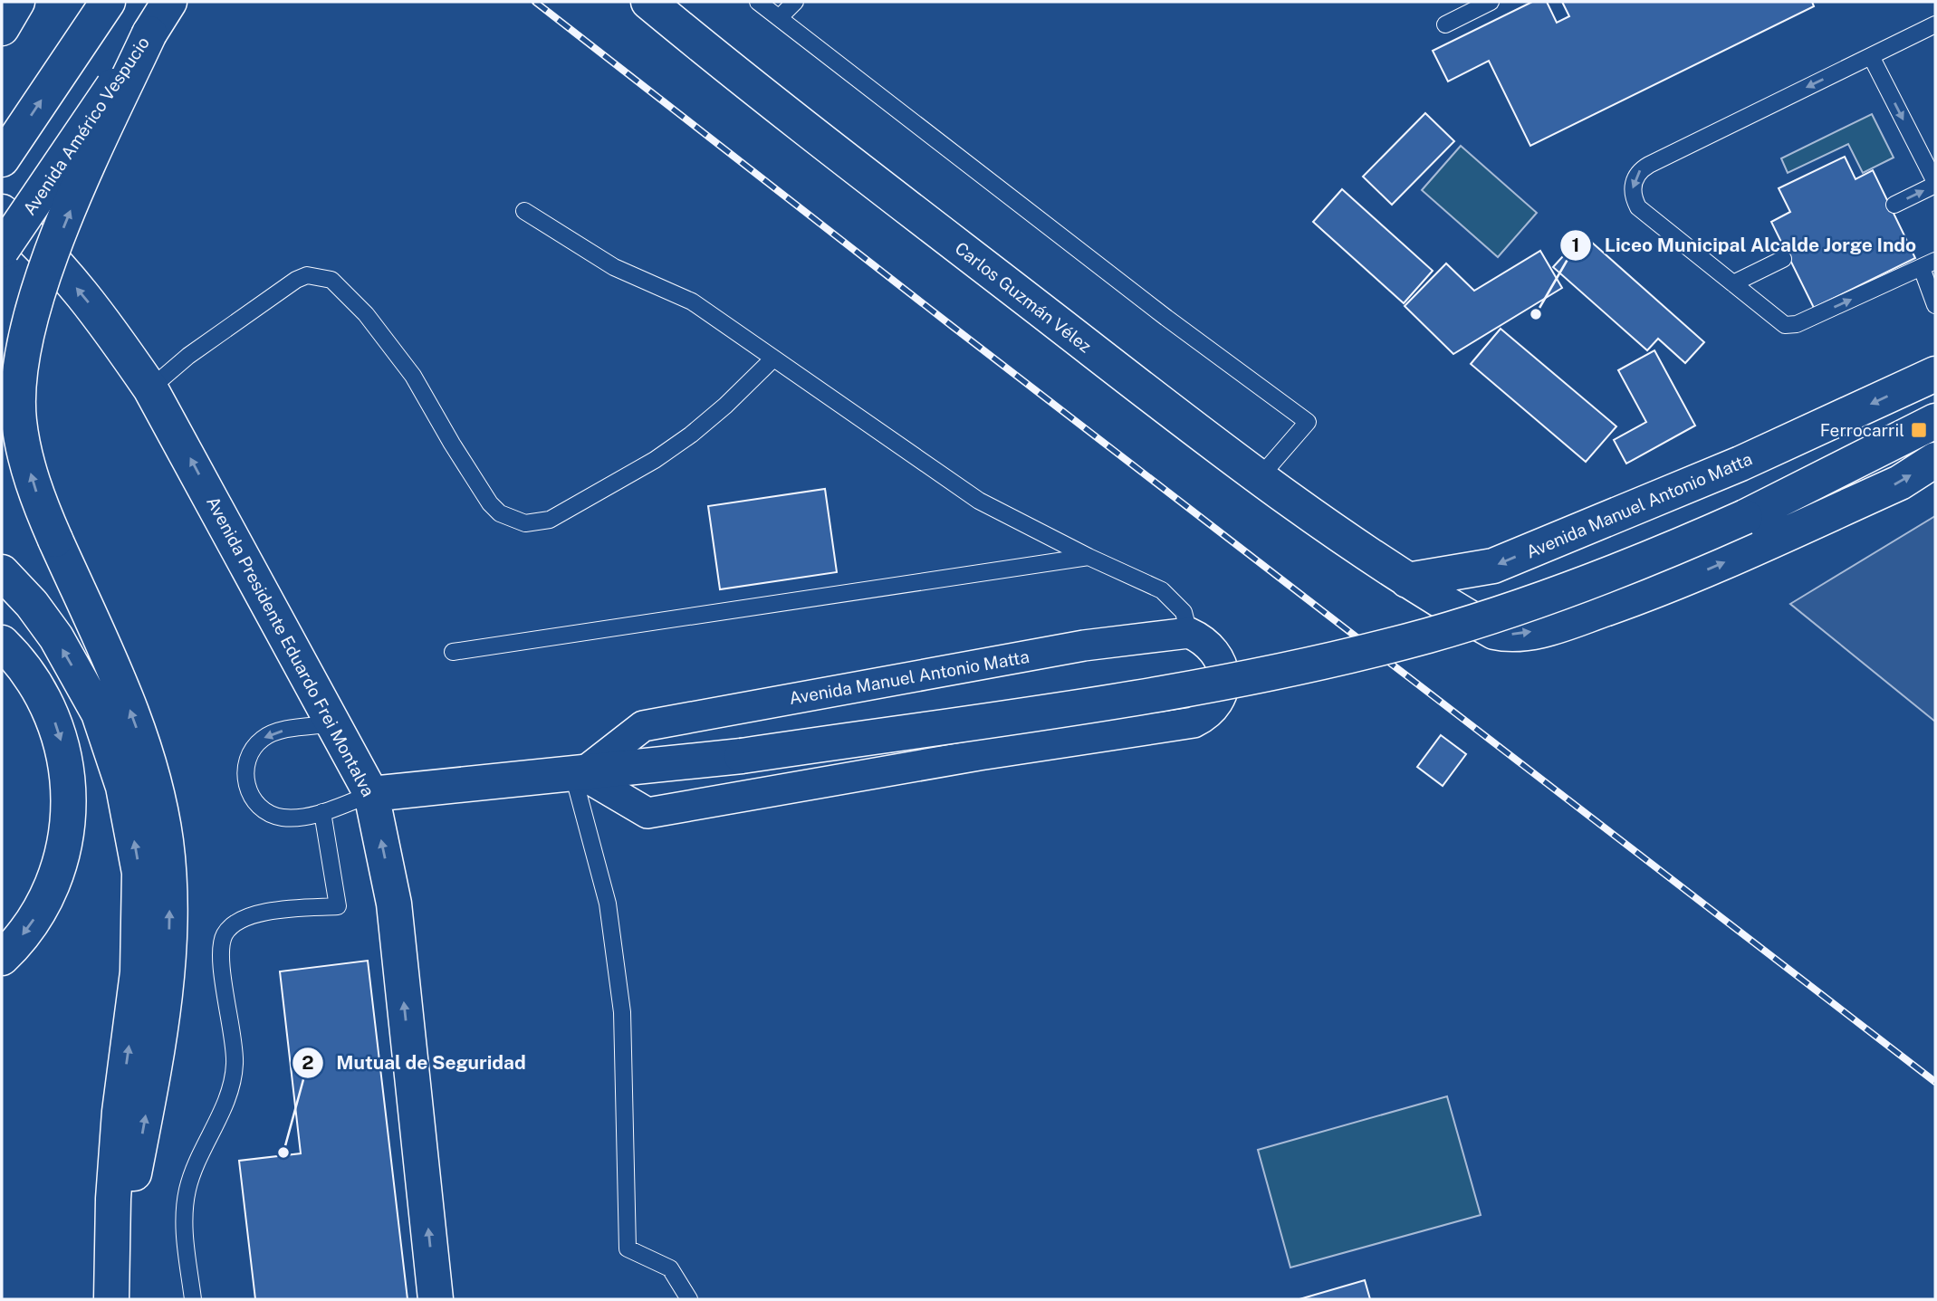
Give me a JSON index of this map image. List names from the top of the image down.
{
  "streets": {
    "main road": [
      "Avenida Américo Vespucio",
      "Carlos Guzmán Vélez",
      "Avenida Manuel Antonio Matta",
      "Avenida Presidente Eduardo Frei Montalva"
    ]
  },
  "crossings": [
    ["Carlos Guzmán Vélez", "Avenida Manuel Antonio Matta"]
  ],
  "places": {
    "other": ["Liceo Municipal Alcalde Jorge Indo", "Mutual de Seguridad"],
    "transit": ["Ferrocarril"]
  }
}
